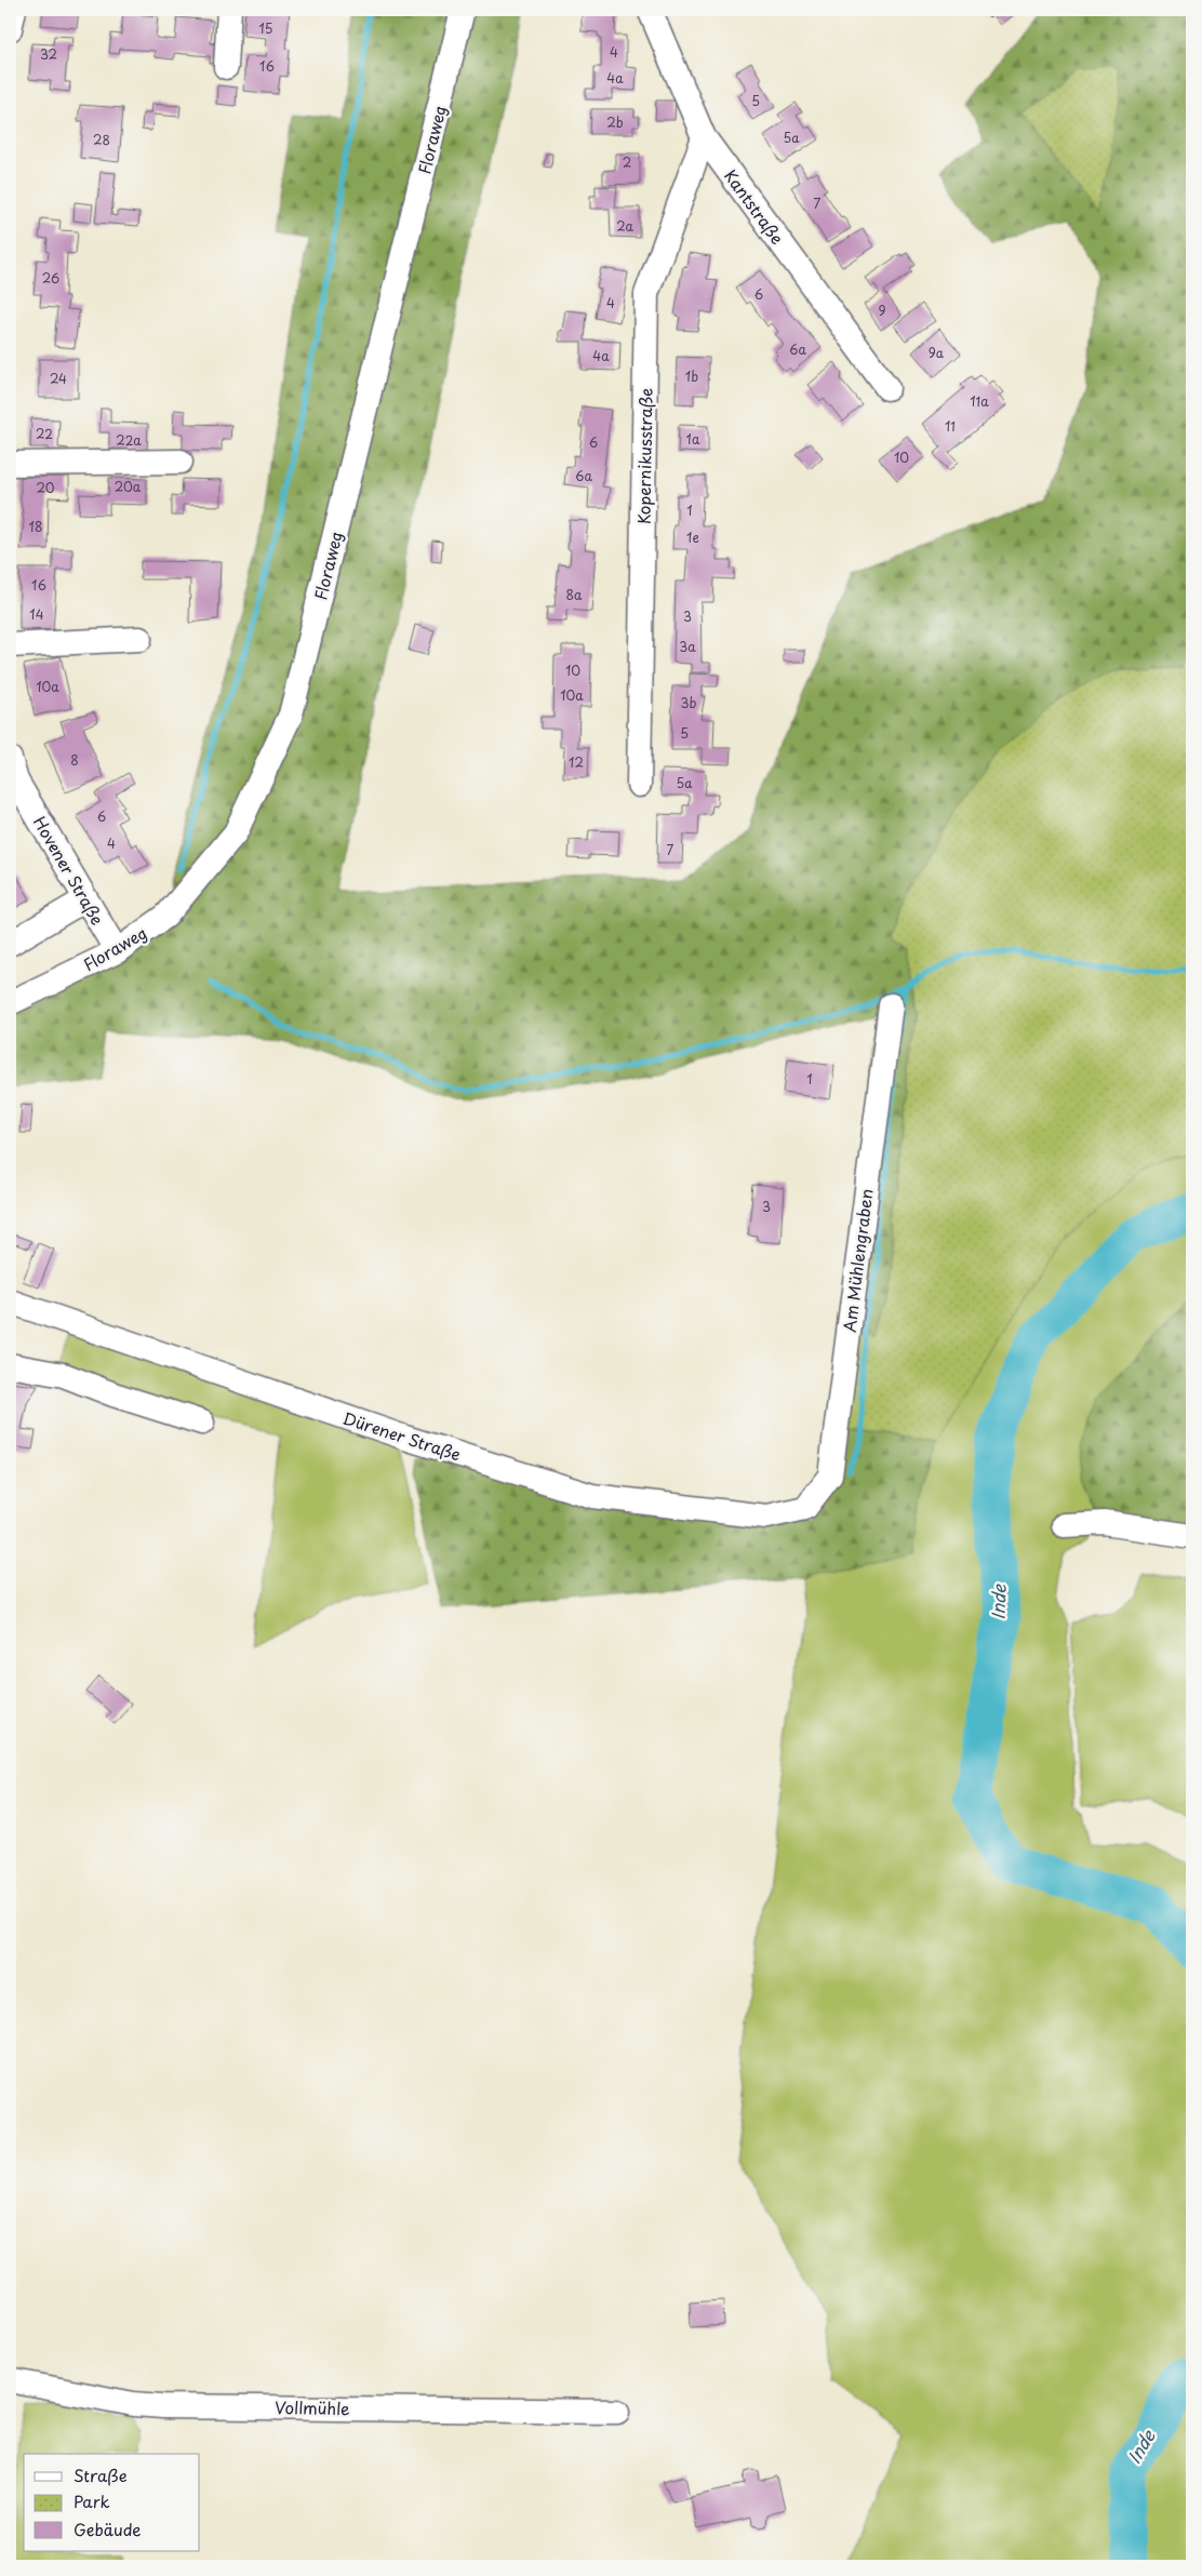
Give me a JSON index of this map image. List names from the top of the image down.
{
  "streets": {
    "street": [
      "Floraweg",
      "Kantstraße",
      "Kopernikusstraße",
      "Hovener Straße",
      "Am Mühlengraben",
      "Dürener Straße",
      "Vollmühle"
    ]
  },
  "crossings": [
    ["Floraweg", "Hovener Straße"],
    ["Kantstraße", "Kopernikusstraße"],
    ["Am Mühlengraben", "Dürener Straße"]
  ],
  "water": ["Inde"],
  "house_numbers": [
    "15",
    "4",
    "32",
    "16",
    "4a",
    "5",
    "2b",
    "5a",
    "28",
    "2",
    "7",
    "2a",
    "26",
    "6",
    "4",
    "9",
    "6a",
    "9a",
    "4a",
    "1b",
    "24",
    "11a",
    "11",
    "22",
    "1a",
    "22a",
    "6",
    "10",
    "6a",
    "20a",
    "20",
    "1",
    "18",
    "1e",
    "16",
    "8a",
    "14",
    "3",
    "3a",
    "10",
    "10a",
    "10a",
    "3b",
    "5",
    "8",
    "12",
    "5a",
    "6",
    "4",
    "7",
    "1",
    "3"
  ],
  "legend": ["Straße", "Park", "Gebäude"]
}
